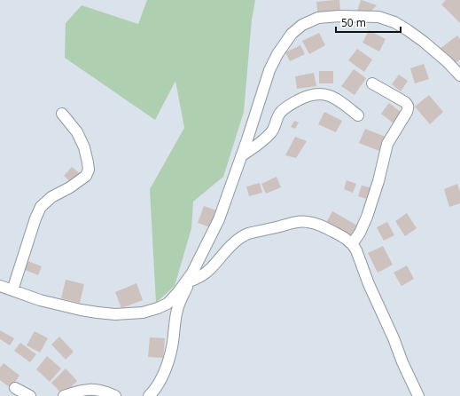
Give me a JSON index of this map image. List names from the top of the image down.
{
  "scale_bar": "50 m"
}
